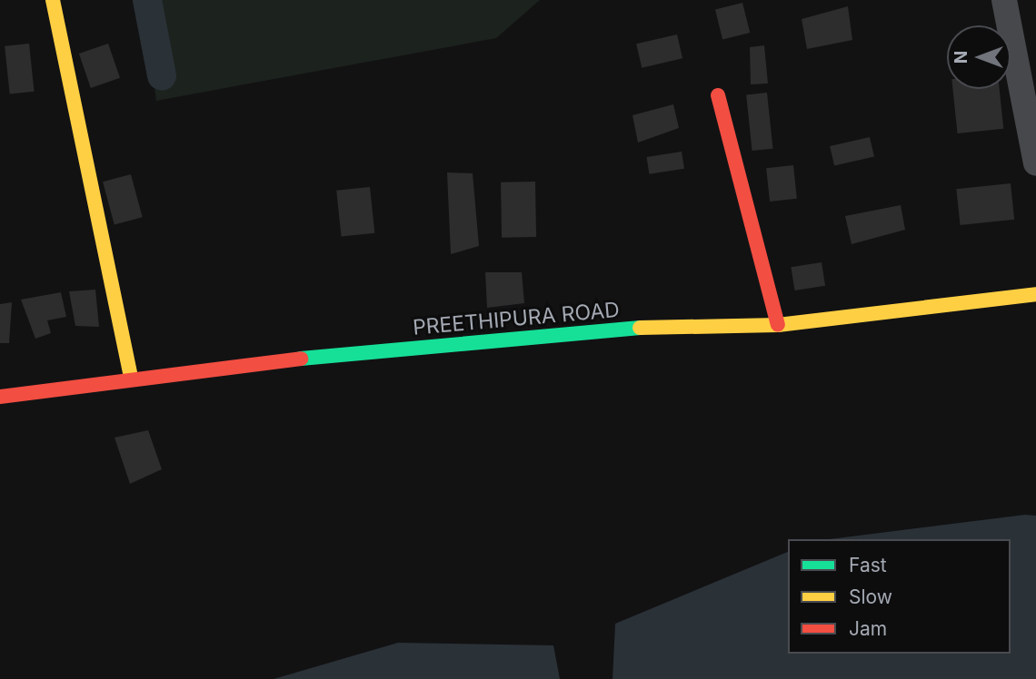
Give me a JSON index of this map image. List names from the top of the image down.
{
  "streets": {
    "street": ["PREETHIPURA ROAD"]
  },
  "legend": ["Fast", "Slow", "Jam"],
  "north": "left"
}
